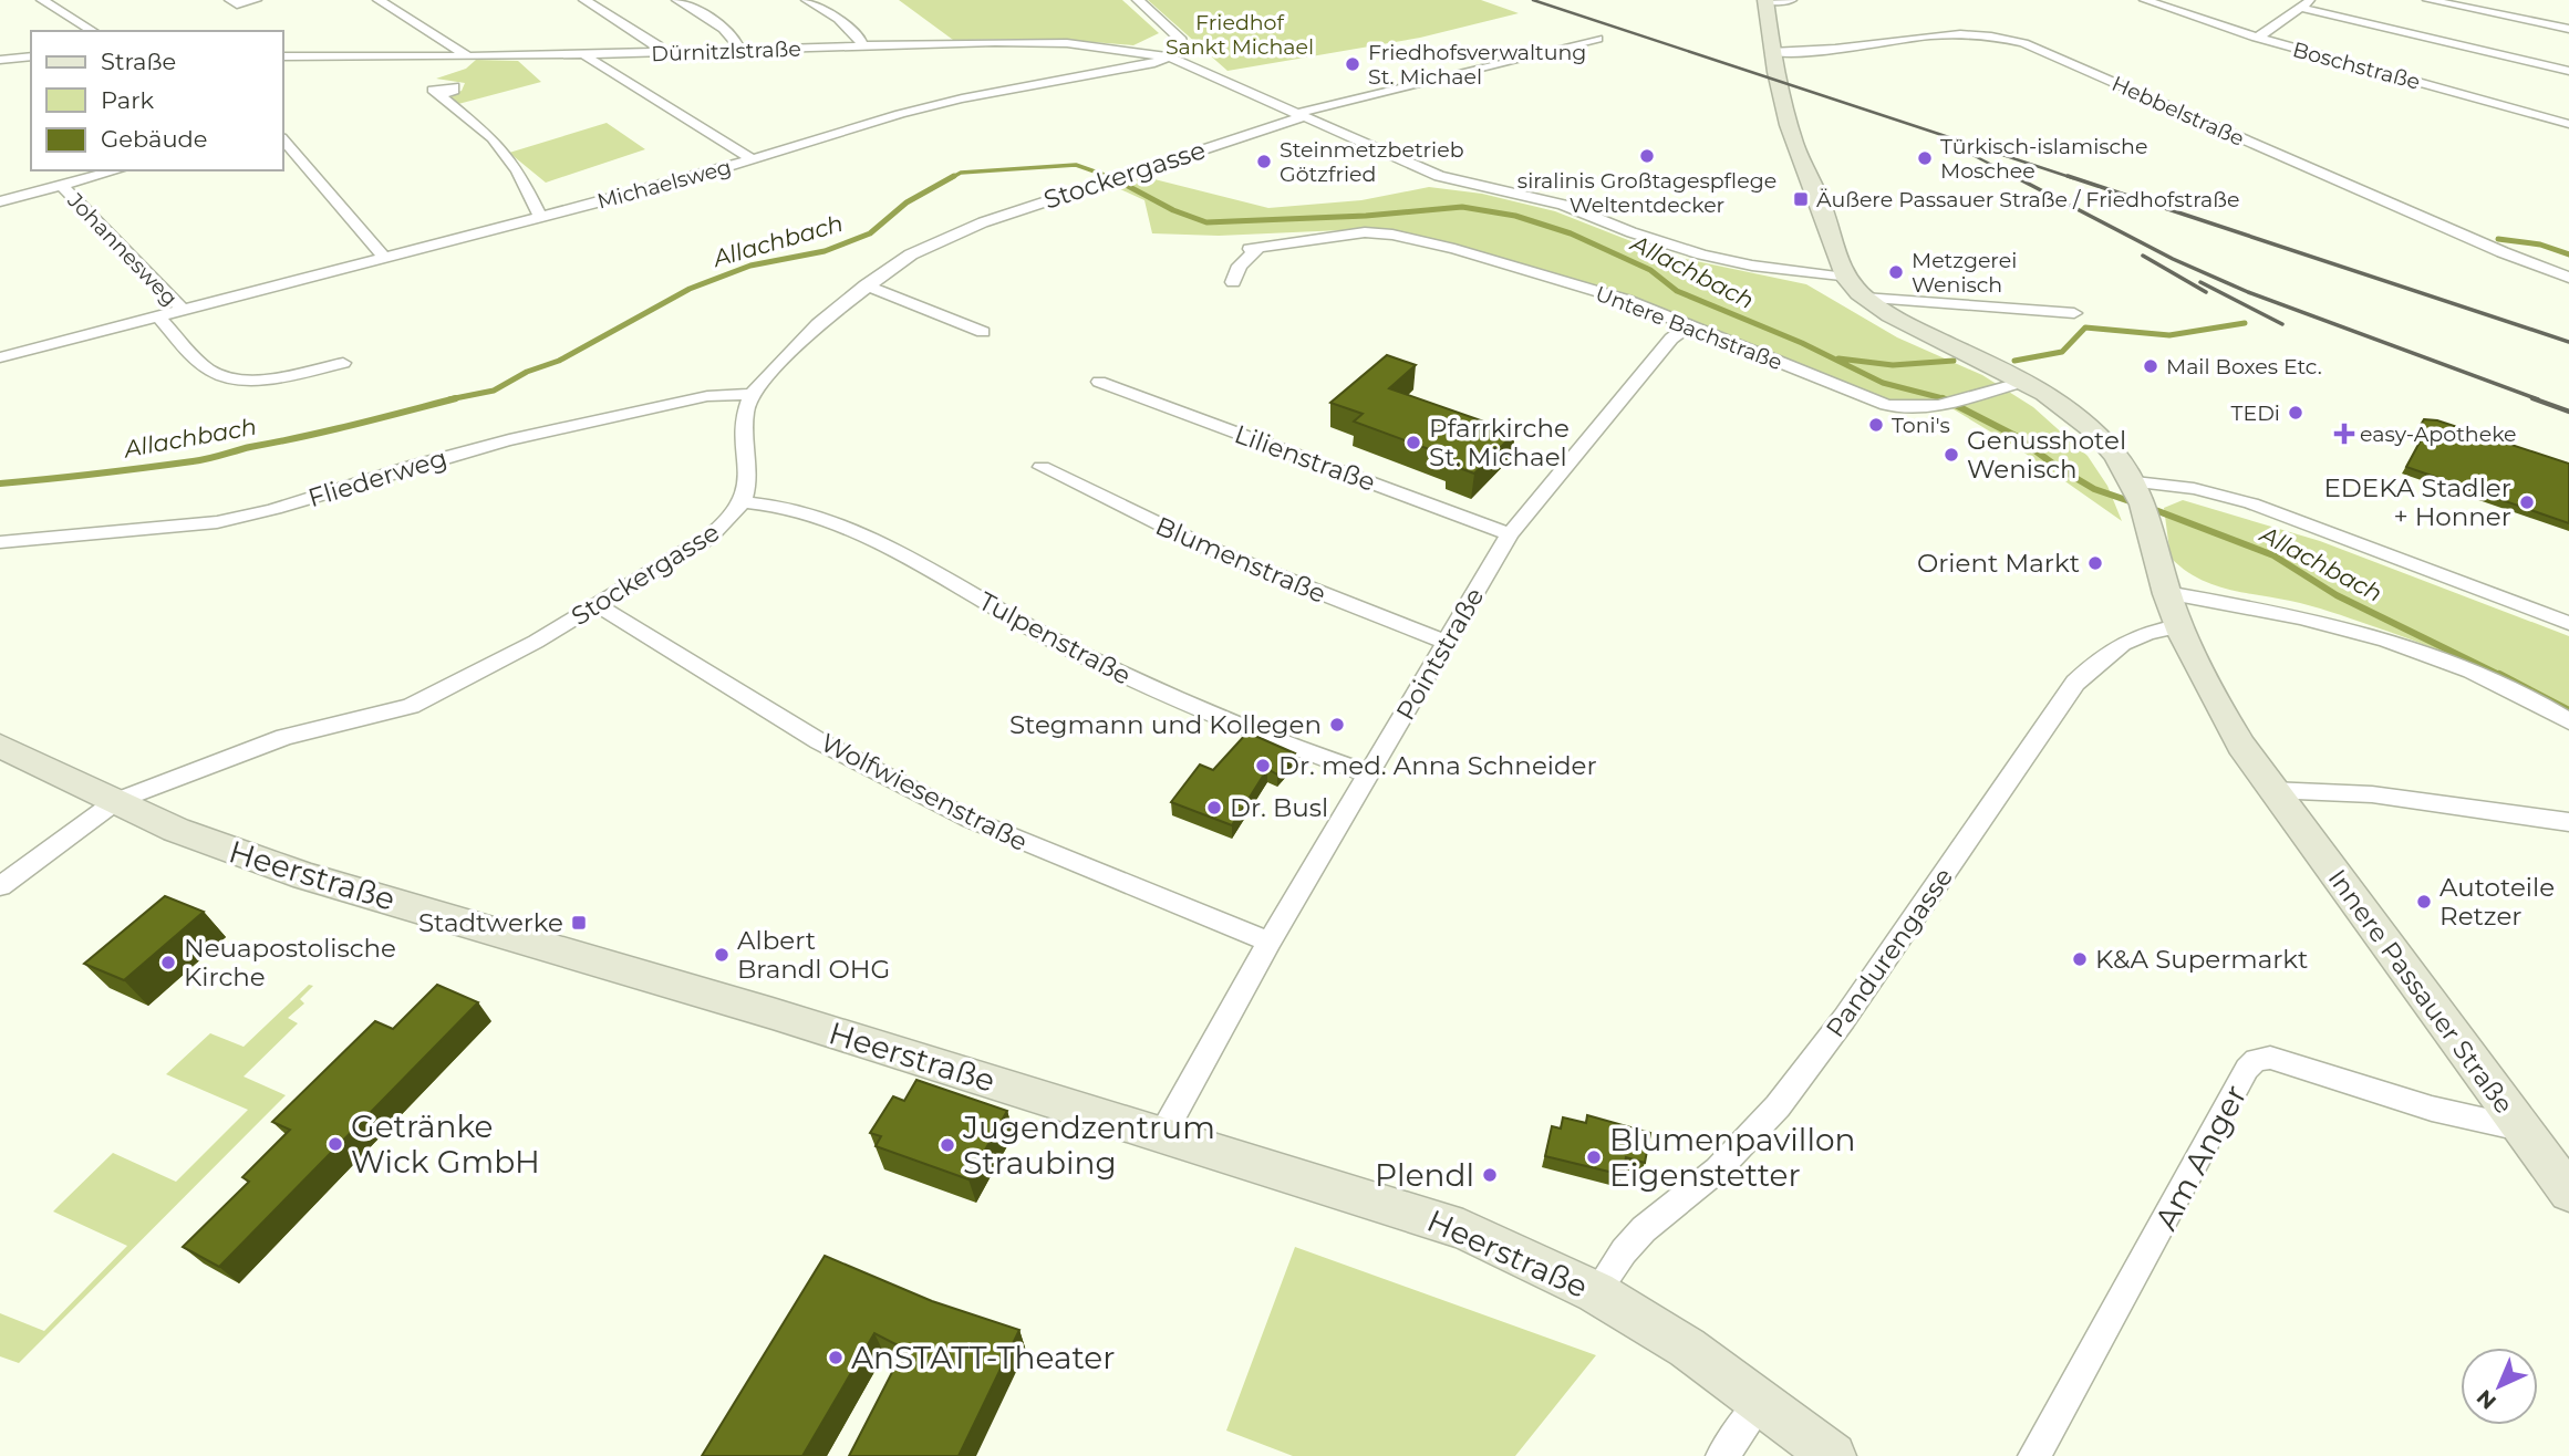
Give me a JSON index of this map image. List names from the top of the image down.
{
  "streets": {
    "main road": ["Heerstraße", "Innere Passauer Straße"],
    "street": [
      "Dürnitzlstraße",
      "Boschstraße",
      "Hebbelstraße",
      "Stockergasse",
      "Michaelsweg",
      "Johannesweg",
      "Untere Bachstraße",
      "Lilienstraße",
      "Fliederweg",
      "Blumenstraße",
      "Tulpenstraße",
      "Pointstraße",
      "Wolfwiesenstraße",
      "Pandurengasse",
      "Am Anger"
    ]
  },
  "crossings": [
    ["Dürnitzlstraße", "Stockergasse"],
    ["Dürnitzlstraße", "Michaelsweg"],
    ["Dürnitzlstraße", "Innere Passauer Straße"],
    ["Stockergasse", "Fliederweg"],
    ["Stockergasse", "Tulpenstraße"],
    ["Stockergasse", "Wolfwiesenstraße"],
    ["Stockergasse", "Heerstraße"],
    ["Michaelsweg", "Johannesweg"],
    ["Untere Bachstraße", "Pointstraße"],
    ["Untere Bachstraße", "Innere Passauer Straße"],
    ["Lilienstraße", "Pointstraße"],
    ["Blumenstraße", "Pointstraße"],
    ["Tulpenstraße", "Pointstraße"],
    ["Pointstraße", "Wolfwiesenstraße"],
    ["Pointstraße", "Heerstraße"],
    ["Heerstraße", "Pandurengasse"],
    ["Pandurengasse", "Innere Passauer Straße"],
    ["Innere Passauer Straße", "Am Anger"]
  ],
  "water": ["Allachbach"],
  "parks": ["Friedhof Sankt Michael"],
  "places": {
    "other": [
      "Friedhofsverwaltung St. Michael",
      "siralinis Großtagespflege Weltentdecker",
      "Türkisch-islamische Moschee",
      "Steinmetzbetrieb Götzfried",
      "Metzgerei Wenisch",
      "Mail Boxes Etc.",
      "TEDi",
      "Toni's",
      "Pfarrkirche St. Michael",
      "Genusshotel Wenisch",
      "EDEKA Stadler + Honner",
      "Orient Markt",
      "Stegmann und Kollegen",
      "Dr. med. Anna Schneider",
      "Dr. Busl",
      "Autoteile Retzer",
      "Albert Brandl OHG",
      "K&A Supermarkt",
      "Neuapostolische Kirche",
      "Getränke Wick GmbH",
      "Jugendzentrum Straubing",
      "Blumenpavillon Eigenstetter",
      "Plendl",
      "AnSTATT-Theater"
    ],
    "transit": ["Äußere Passauer Straße / Friedhofstraße", "Stadtwerke"],
    "health": ["easy-Apotheke"]
  },
  "legend": ["Straße", "Park", "Gebäude"],
  "north": "bottom left"
}
